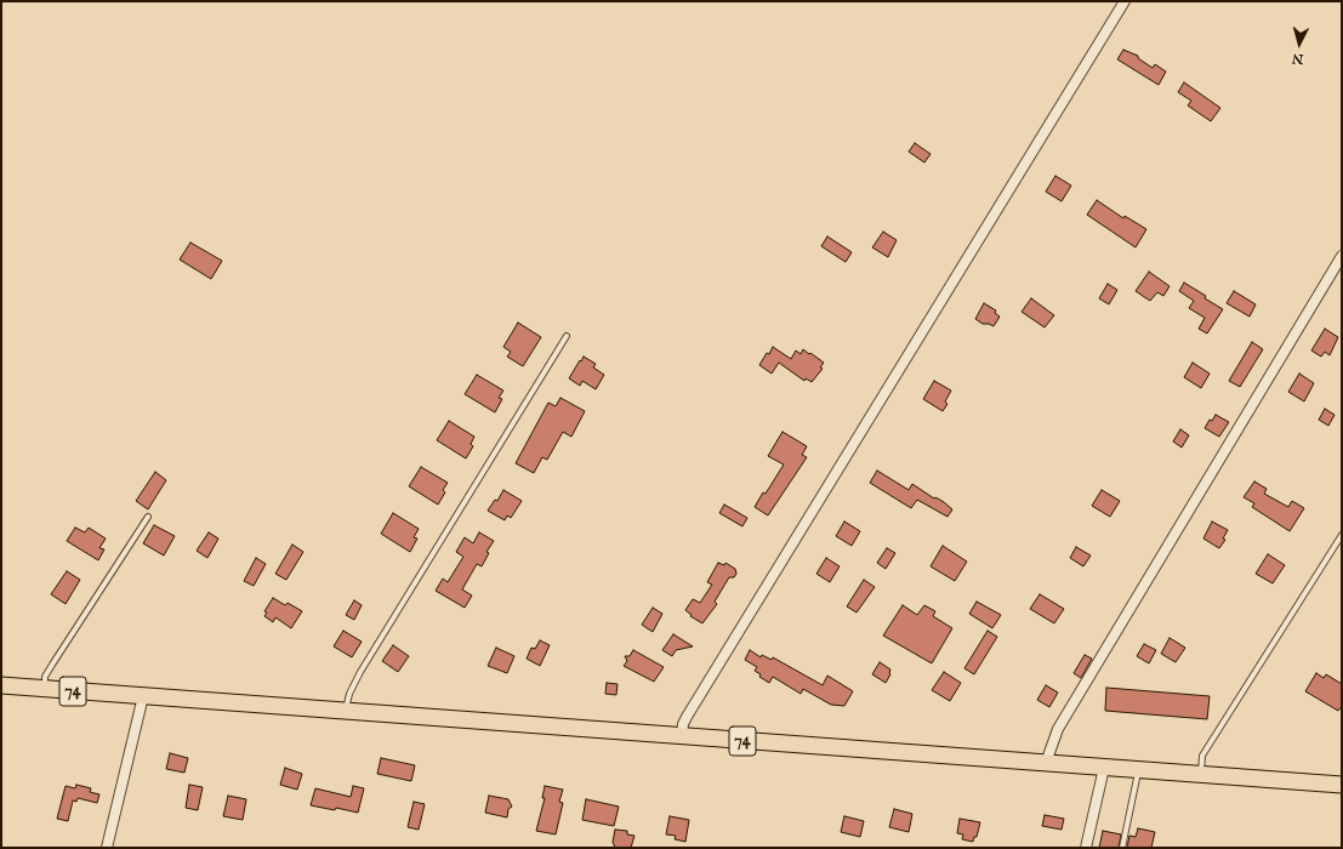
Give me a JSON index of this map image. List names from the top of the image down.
{
  "streets": {
    "main road": ["74"]
  },
  "north": "bottom"
}
